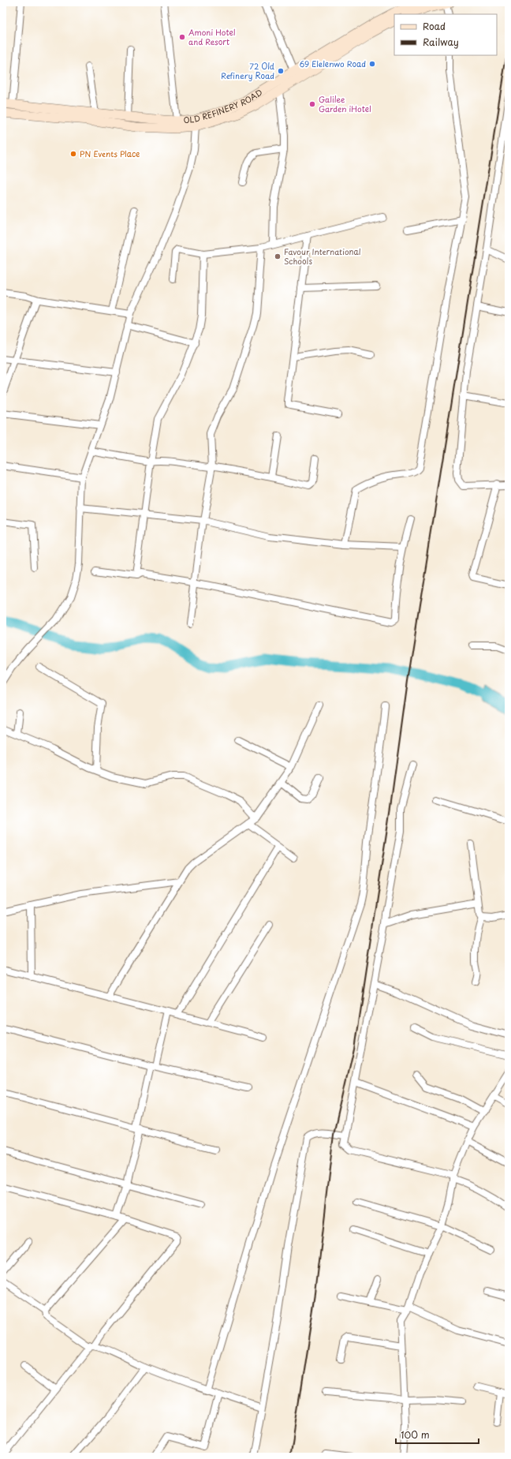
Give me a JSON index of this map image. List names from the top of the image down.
{
  "streets": {
    "main road": ["OLD REFINERY ROAD"]
  },
  "places": [
    "Amoni Hotel and Resort",
    "69 Elelenwo Road",
    "72 Old Refinery Road",
    "Galilee Garden iHotel",
    "PN Events Place",
    "Favour International Schools"
  ],
  "legend": ["Road", "Railway"],
  "scale_bar": "100 m"
}
